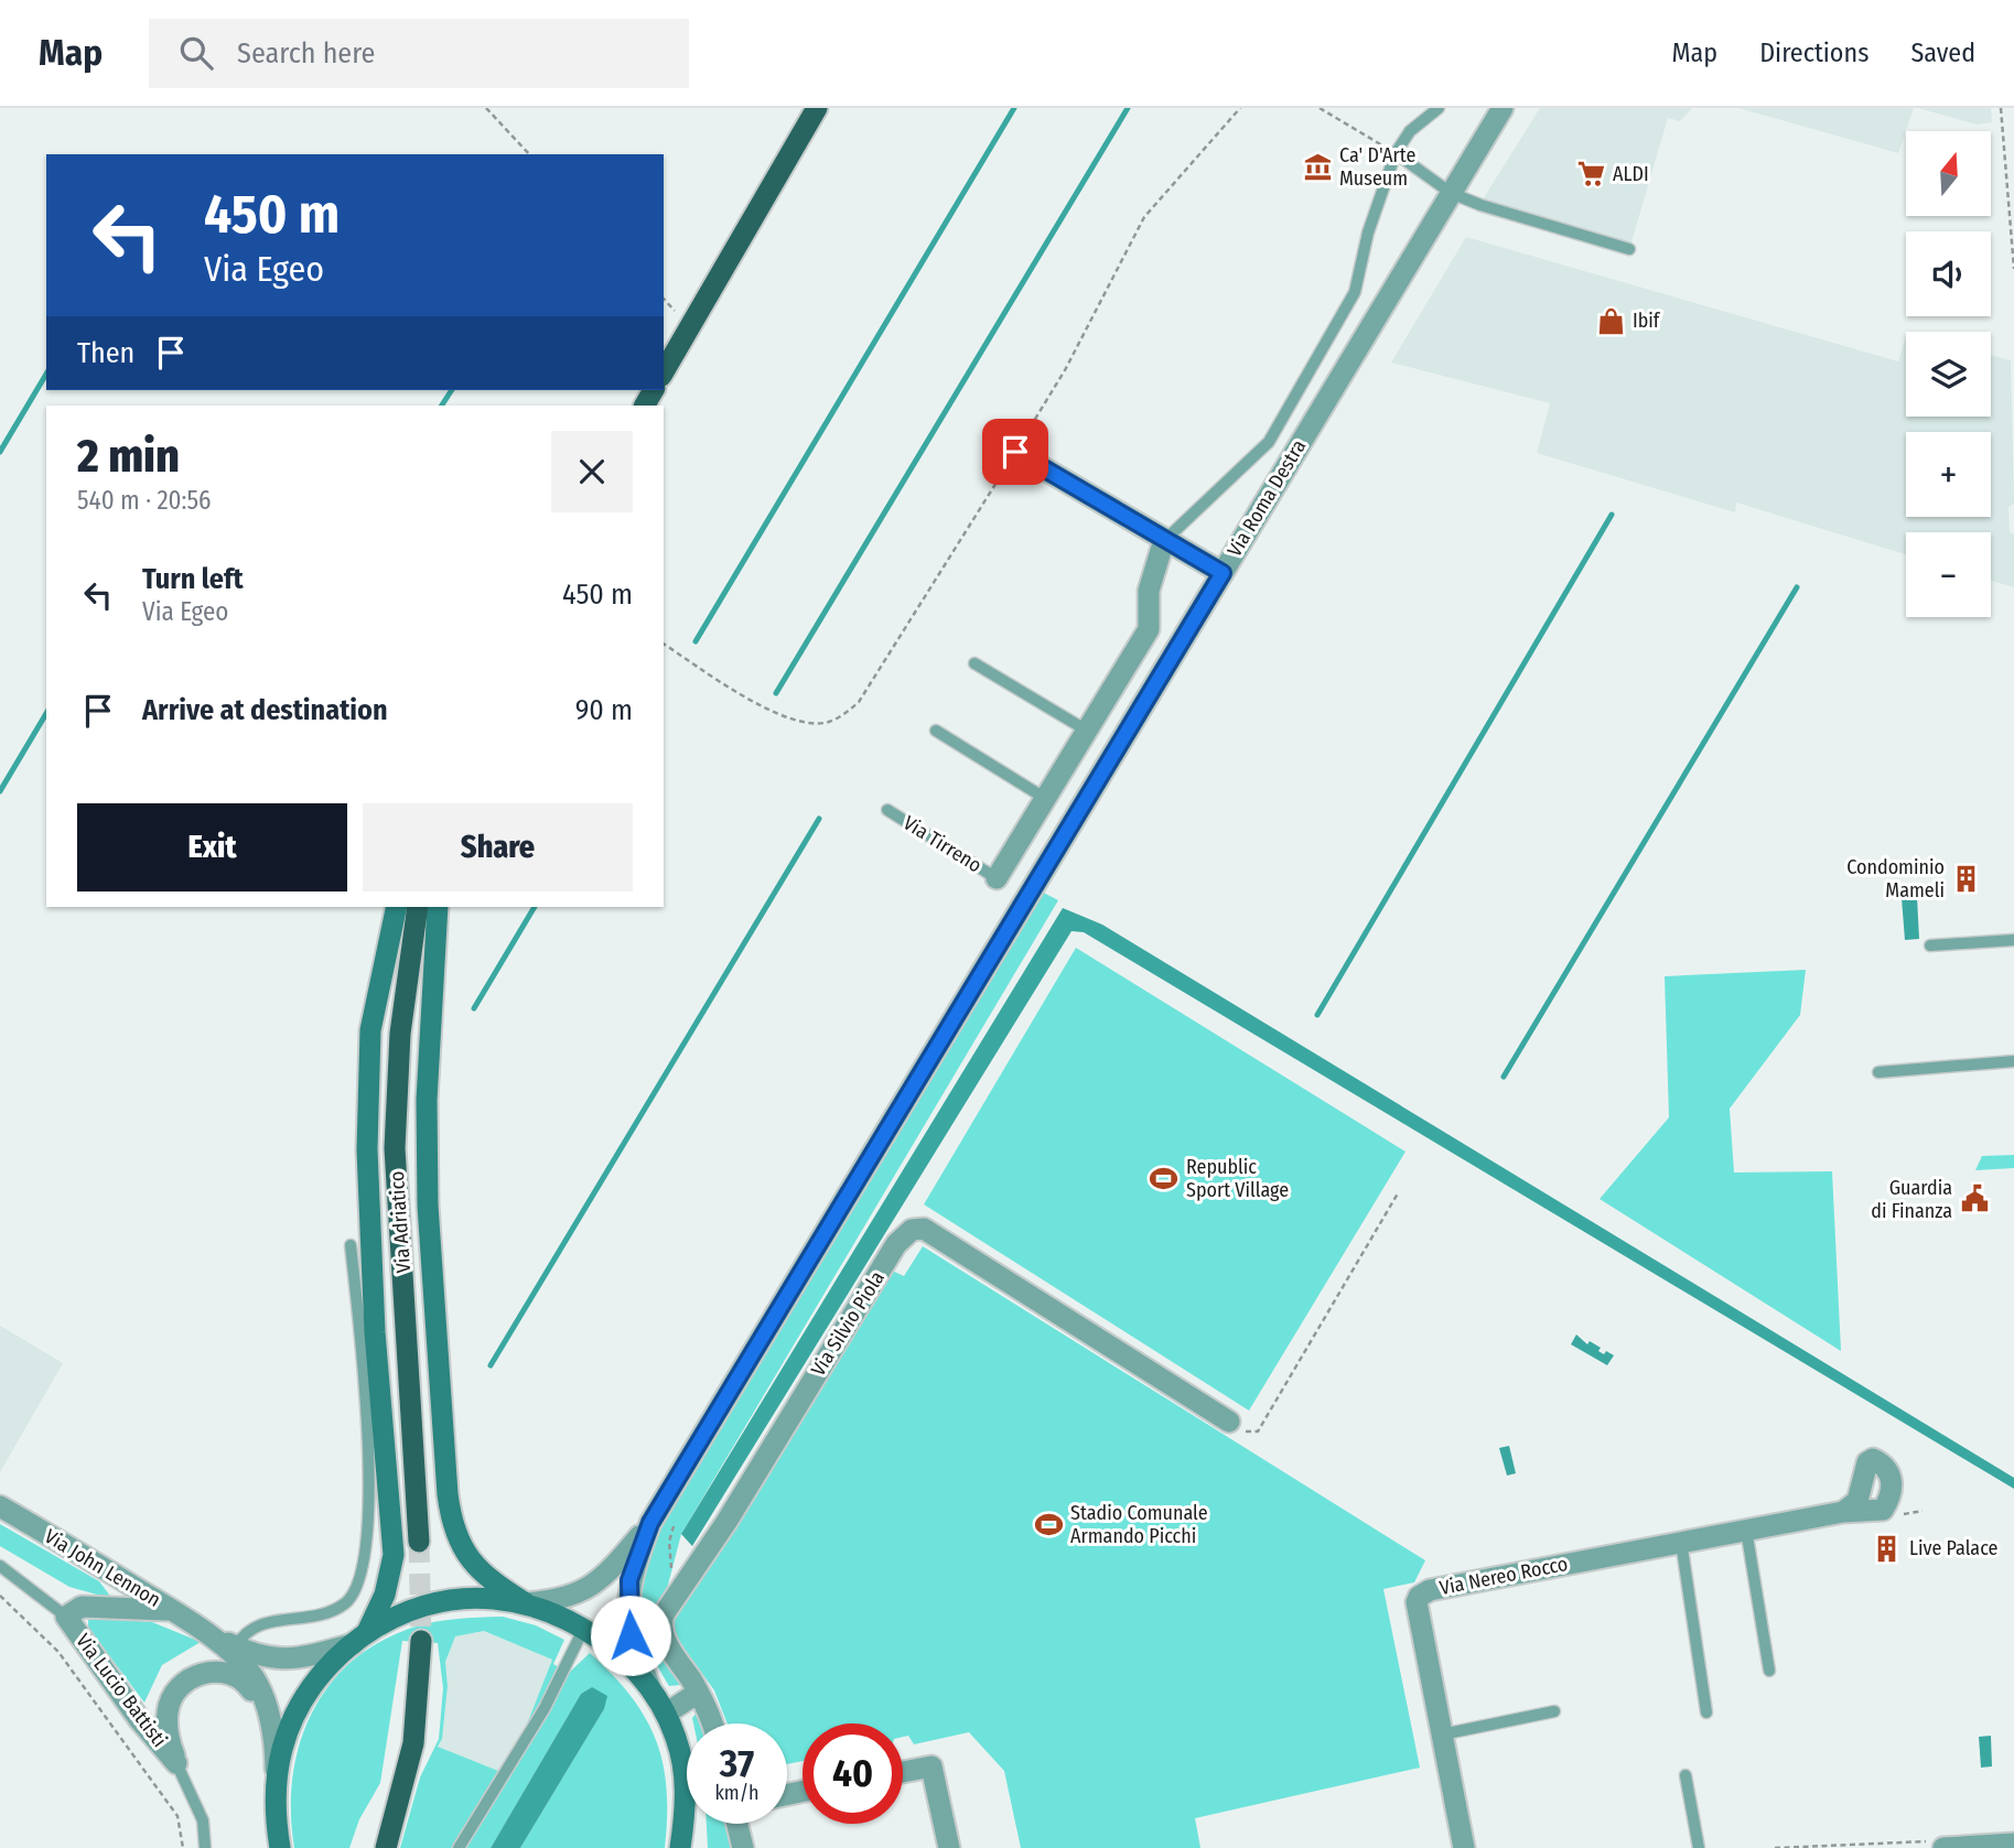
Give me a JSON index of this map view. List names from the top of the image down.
{
  "streets": {
    "main road": ["Via Adriatico"],
    "street": [
      "Via Roma Destra",
      "Via Tirreno",
      "Via Silvio Piola",
      "Via John Lennon",
      "Via Nereo Rocco",
      "Via Lucio Battisti"
    ]
  },
  "crossings": [
    ["Via John Lennon", "Via Lucio Battisti"]
  ],
  "places": {
    "museum": ["Ca' D'Arte Museum"],
    "supermarket": ["ALDI"],
    "shop": ["Ibif"],
    "building": ["Condominio Mameli", "Live Palace"],
    "sports": ["Republic Sport Village", "Stadio Comunale Armando Picchi"],
    "public building": ["Guardia di Finanza"]
  },
  "north": "top",
  "page": {
    "header": "Map",
    "search": "Search here",
    "nav": ["Map", "Directions", "Saved"],
    "map_buttons": ["+", "−"],
    "turn": ["450 m", "Via Egeo"],
    "then": "Then",
    "heading": ["2 min", "540 m · 20:56"],
    "list": [
      {
        "name": "Turn left",
        "note": "Via Egeo",
        "value": "450 m"
      },
      {
        "name": "Arrive at destination",
        "value": "90 m"
      }
    ],
    "buttons": ["Exit", "Share"],
    "speed": "37 km/h",
    "limit": "40"
  }
}
